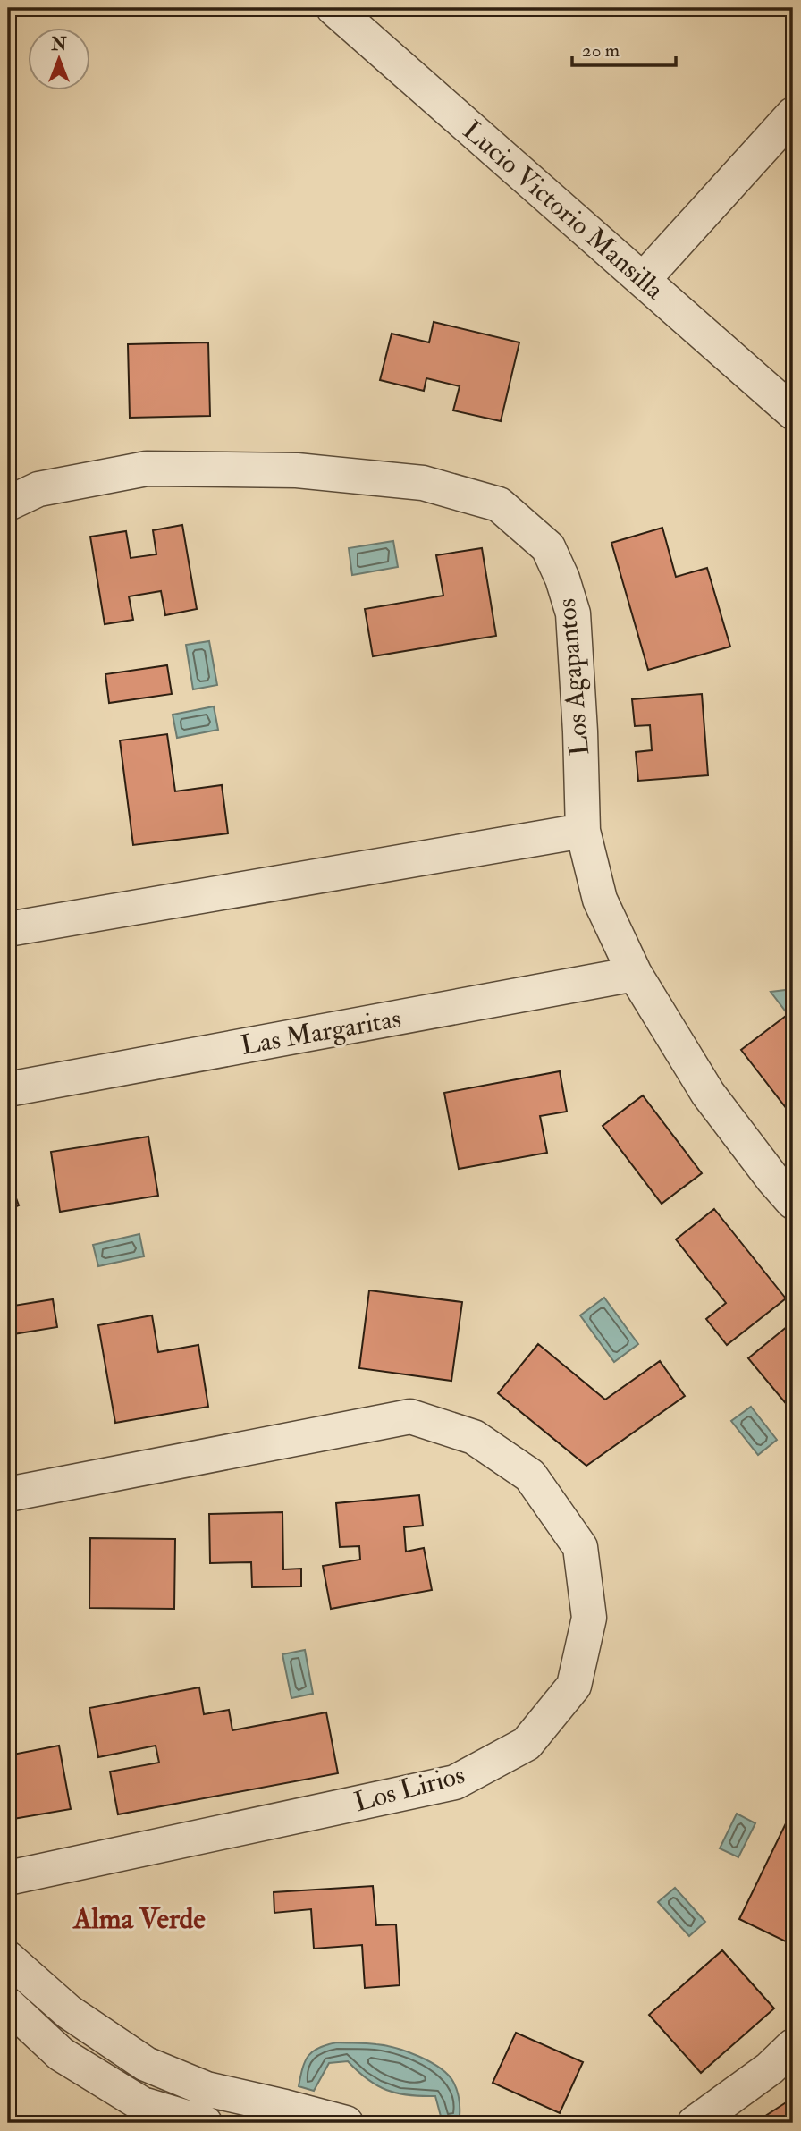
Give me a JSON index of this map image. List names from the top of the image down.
{
  "streets": {
    "street": [
      "Lucio Victorio Mansilla",
      "Los Agapantos",
      "Las Margaritas",
      "Los Lirios"
    ]
  },
  "crossings": [
    ["Los Agapantos", "Las Margaritas"]
  ],
  "districts": ["Alma Verde"],
  "scale_bar": "20 m",
  "north": "top"
}
